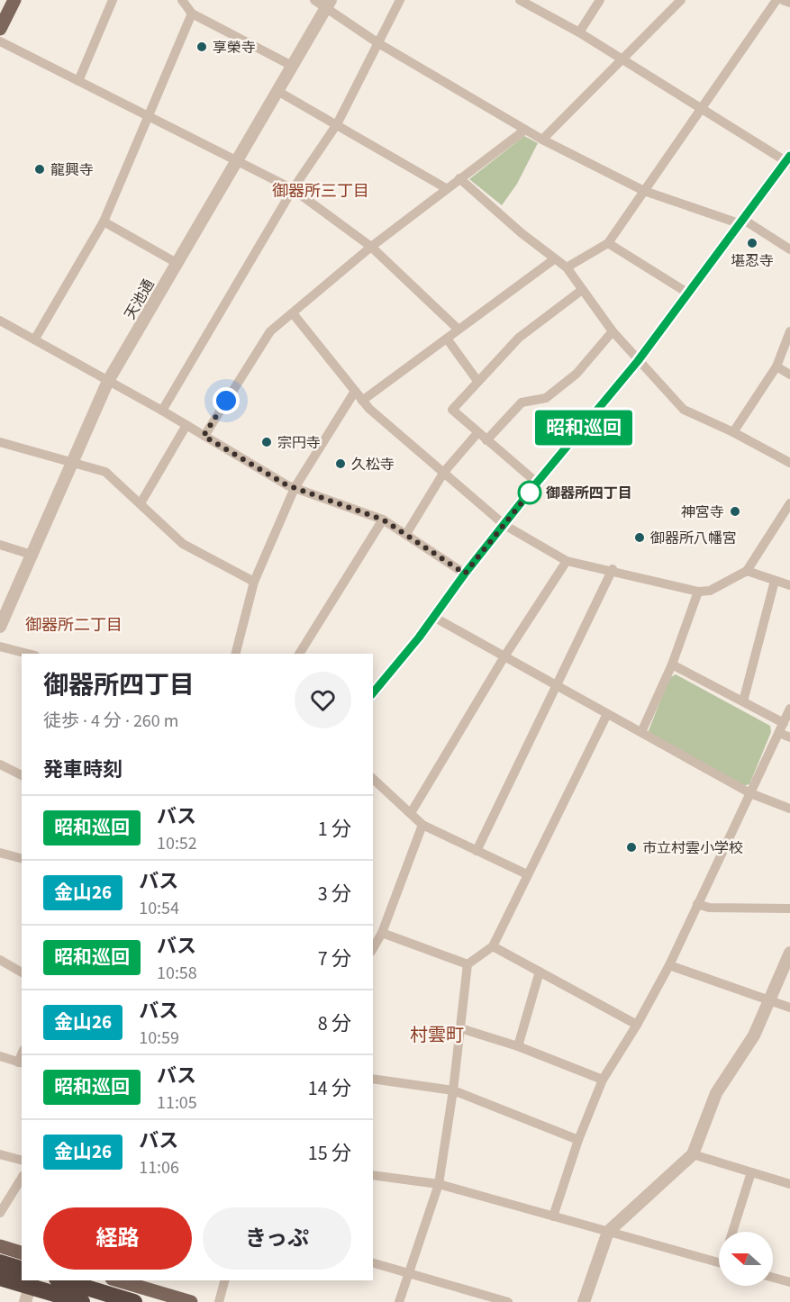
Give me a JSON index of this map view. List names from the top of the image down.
{
  "streets": {
    "street": ["天池通"]
  },
  "districts": ["御器所三丁目", "御器所二丁目", "村雲町"],
  "places": [
    "享榮寺",
    "龍興寺",
    "堪忍寺",
    "宗円寺",
    "久松寺",
    "御器所四丁目",
    "神宮寺",
    "御器所八幡宮",
    "市立村雲小学校"
  ],
  "lines": ["bus line 昭和巡回"],
  "north": "left",
  "page": {
    "on_map": "昭和巡回",
    "heading": [
      ["御器所四丁目", "徒歩 · 4 分 · 260 m"],
      "発車時刻"
    ],
    "list": [
      {
        "mark": "昭和巡回",
        "name": "バス",
        "note": "10:52",
        "value": "1 分"
      },
      {
        "mark": "金山26",
        "name": "バス",
        "note": "10:54",
        "value": "3 分"
      },
      {
        "mark": "昭和巡回",
        "name": "バス",
        "note": "10:58",
        "value": "7 分"
      },
      {
        "mark": "金山26",
        "name": "バス",
        "note": "10:59",
        "value": "8 分"
      },
      {
        "mark": "昭和巡回",
        "name": "バス",
        "note": "11:05",
        "value": "14 分"
      },
      {
        "mark": "金山26",
        "name": "バス",
        "note": "11:06",
        "value": "15 分"
      }
    ],
    "buttons": ["経路", "きっぷ"]
  }
}
